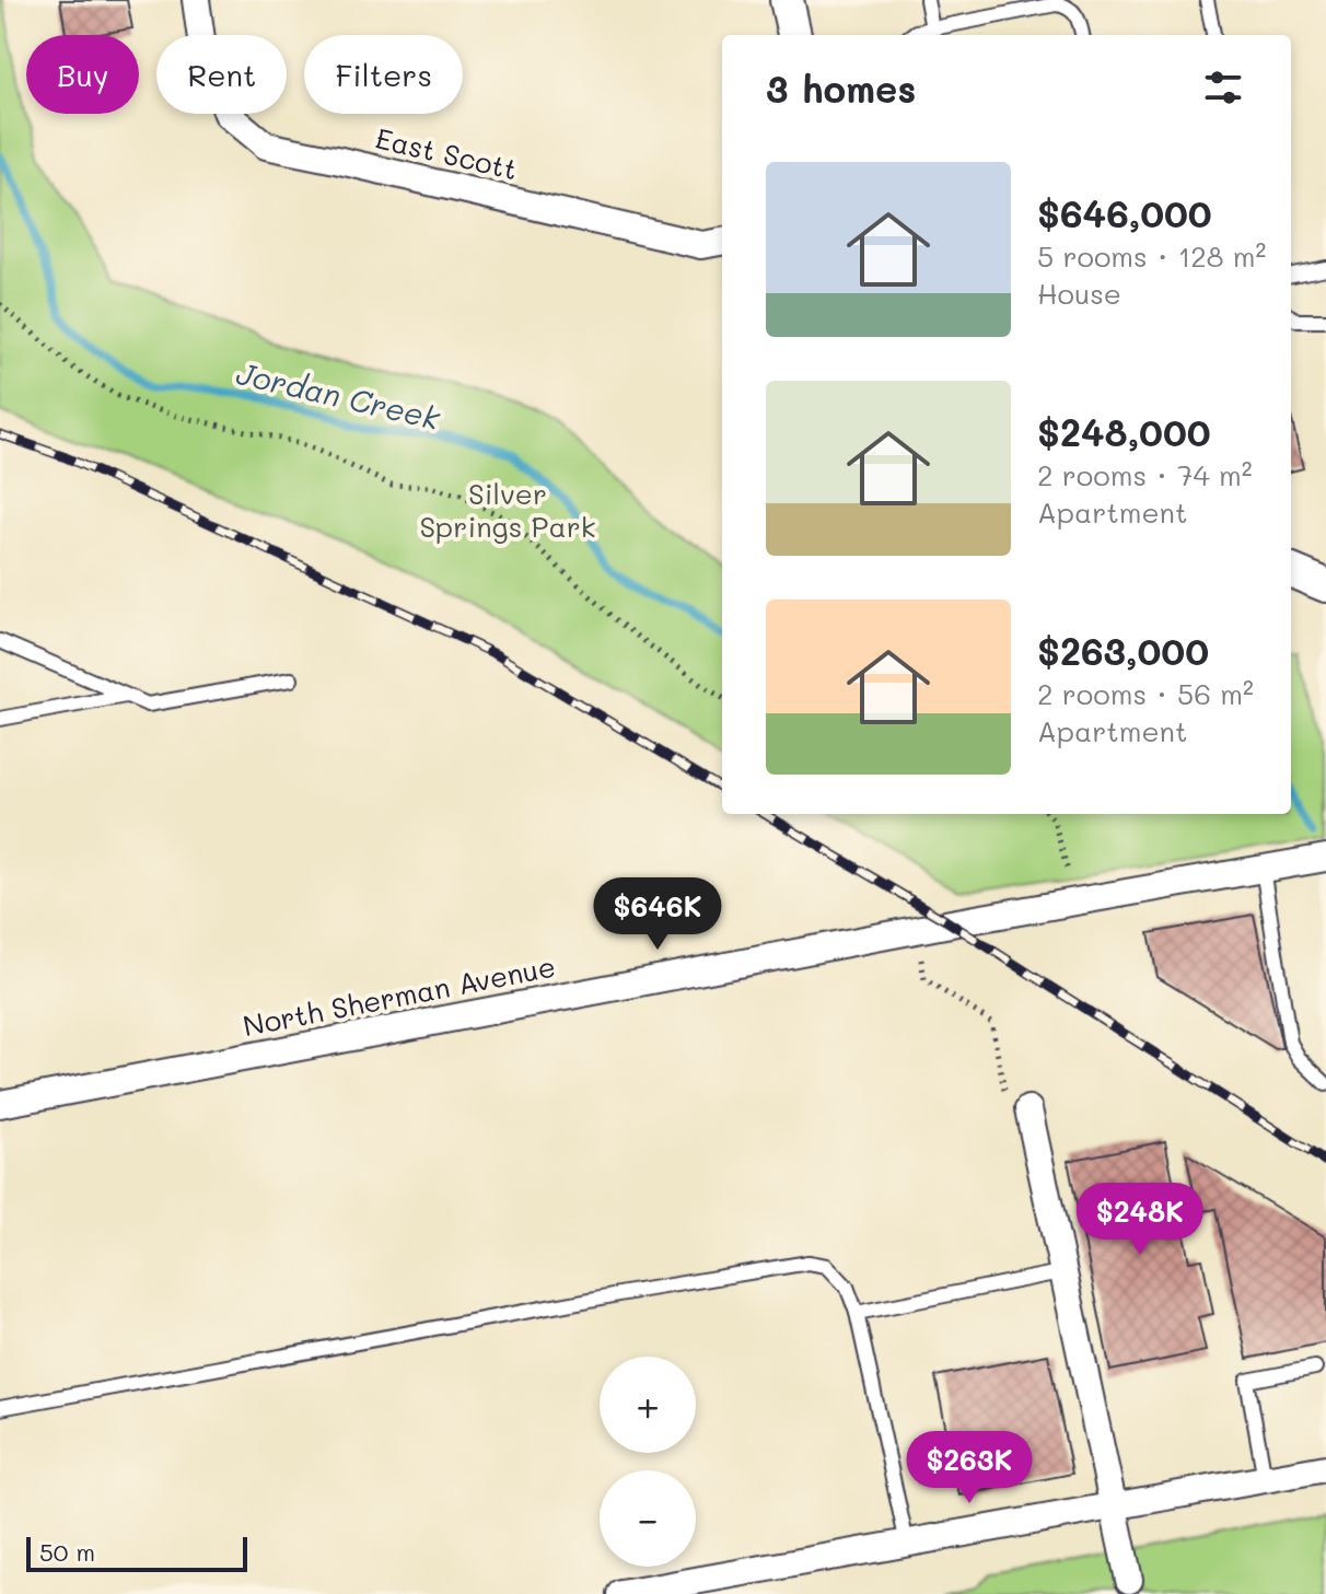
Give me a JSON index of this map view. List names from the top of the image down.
{
  "streets": {
    "street": ["East Scott", "North Sherman Avenue"]
  },
  "water": ["Jordan Creek"],
  "parks": ["Silver Springs Park"],
  "scale_bar": "50 m",
  "page": {
    "chip": ["Buy", "Rent", "Filters"],
    "heading": "3 homes",
    "list": [
      {
        "name": "$646,000",
        "note": "5 rooms · 128 m² · House"
      },
      {
        "name": "$248,000",
        "note": "2 rooms · 74 m² · Apartment"
      },
      {
        "name": "$263,000",
        "note": "2 rooms · 56 m² · Apartment"
      }
    ],
    "price": ["$646K", "$248K", "$263K"],
    "map_buttons": ["+", "−"],
    "scale": "50 m"
  }
}
